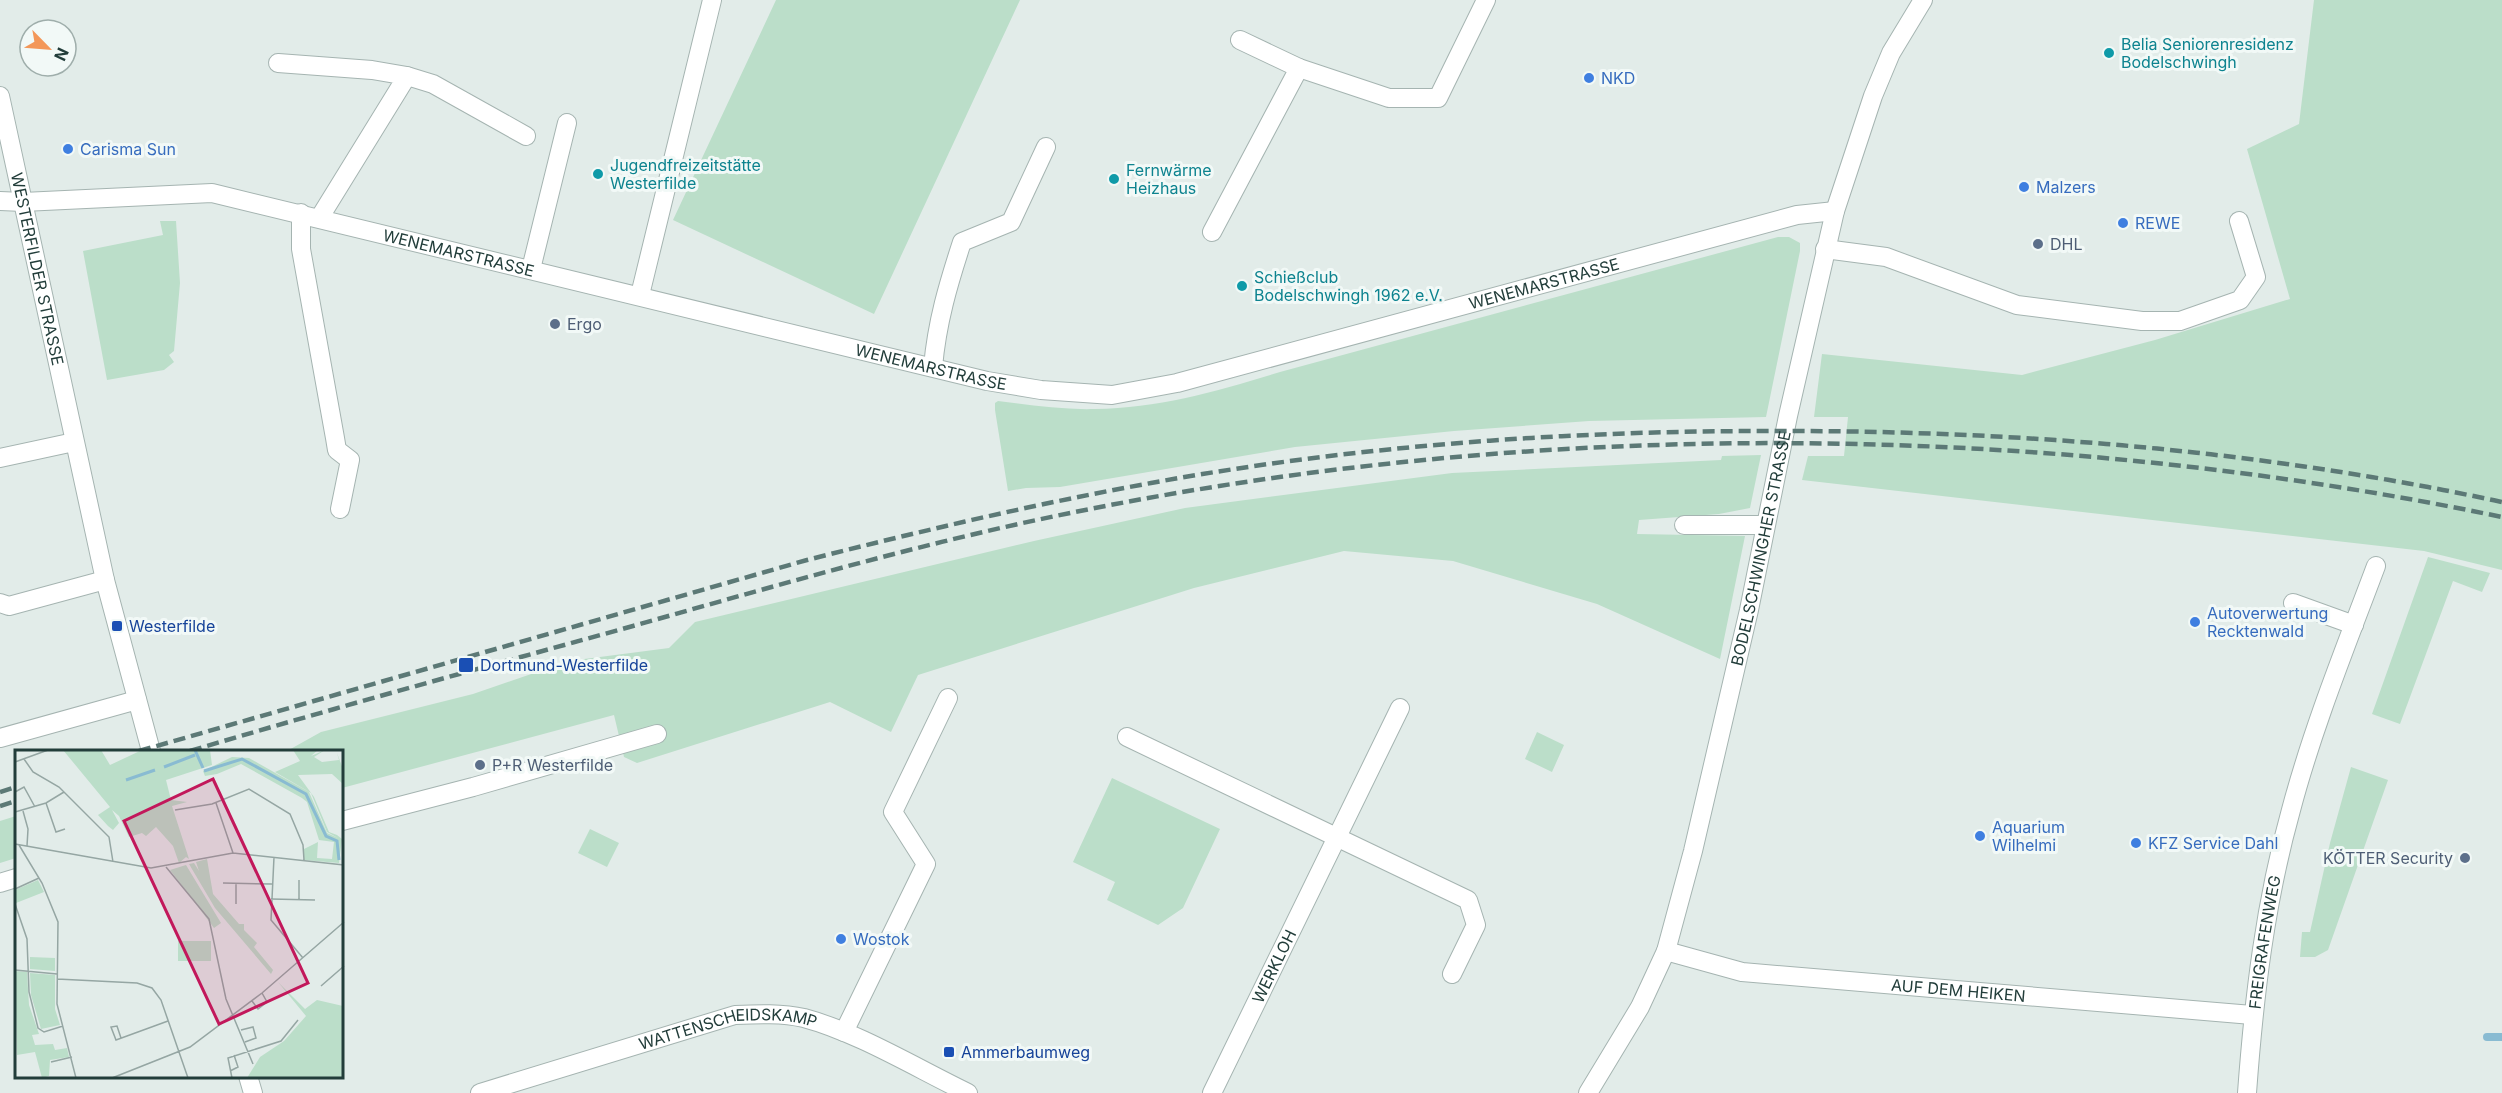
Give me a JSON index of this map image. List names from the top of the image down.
{
  "streets": {
    "street": [
      "WENEMARSTRASSE",
      "WESTERFILDER STRASSE",
      "BODELSCHWINGHER STRASSE",
      "FREIGRAFENWEG",
      "WERKLOH",
      "AUF DEM HEIKEN",
      "WATTENSCHEIDSKAMP"
    ]
  },
  "crossings": [
    ["WENEMARSTRASSE", "WESTERFILDER STRASSE"],
    ["WENEMARSTRASSE", "BODELSCHWINGHER STRASSE"],
    ["BODELSCHWINGHER STRASSE", "AUF DEM HEIKEN"],
    ["FREIGRAFENWEG", "AUF DEM HEIKEN"]
  ],
  "places": {
    "other": [
      "Belia Seniorenresidenz Bodelschwingh",
      "NKD",
      "Carisma Sun",
      "Jugendfreizeitstätte Westerfilde",
      "Fernwärme Heizhaus",
      "Malzers",
      "REWE",
      "DHL",
      "Schießclub Bodelschwingh 1962 e.V.",
      "Ergo",
      "Autoverwertung Recktenwald",
      "P+R Westerfilde",
      "Aquarium Wilhelmi",
      "KFZ Service Dahl",
      "KÖTTER Security",
      "Wostok"
    ],
    "transit": ["Westerfilde", "Dortmund-Westerfilde", "Ammerbaumweg"]
  },
  "north": "bottom right"
}
